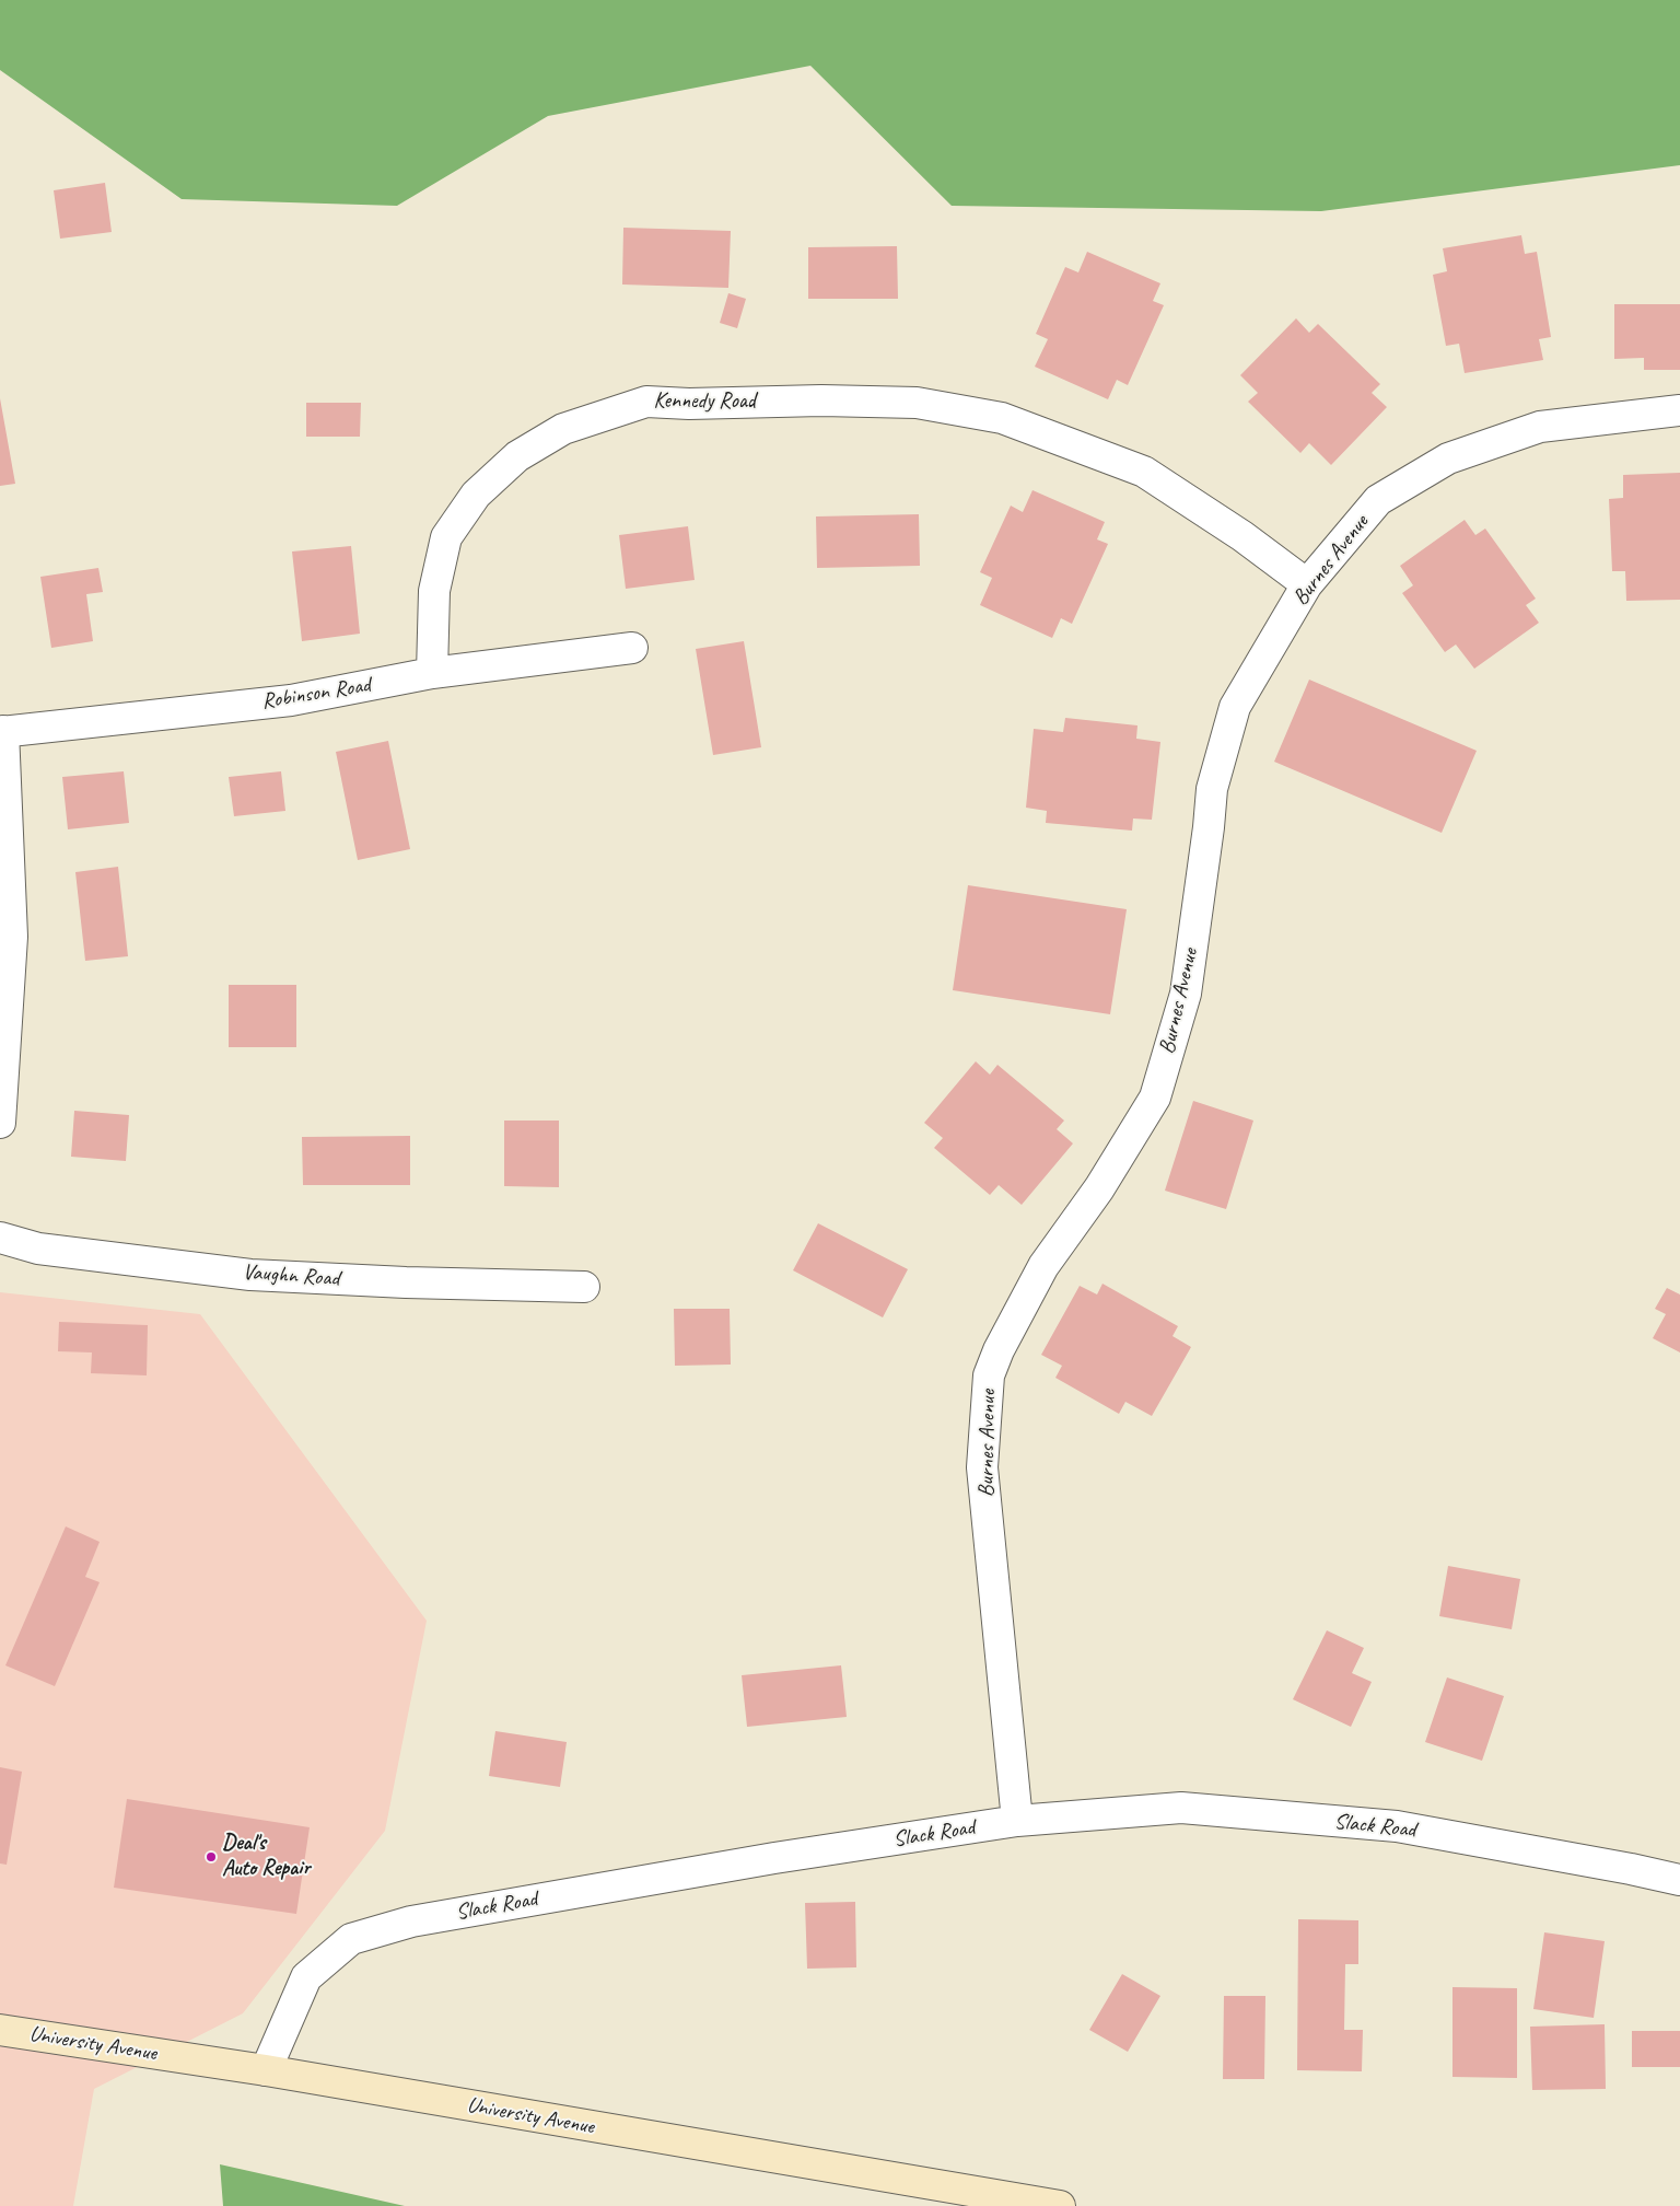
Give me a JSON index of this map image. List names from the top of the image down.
{
  "streets": {
    "main road": ["University Avenue"],
    "street": [
      "Kennedy Road",
      "Burnes Avenue",
      "Robinson Road",
      "Vaughn Road",
      "Slack Road"
    ]
  },
  "crossings": [
    ["Kennedy Road", "Burnes Avenue"],
    ["Kennedy Road", "Robinson Road"],
    ["Burnes Avenue", "Slack Road"],
    ["Slack Road", "University Avenue"]
  ],
  "places": ["Deal's Auto Repair"]
}
